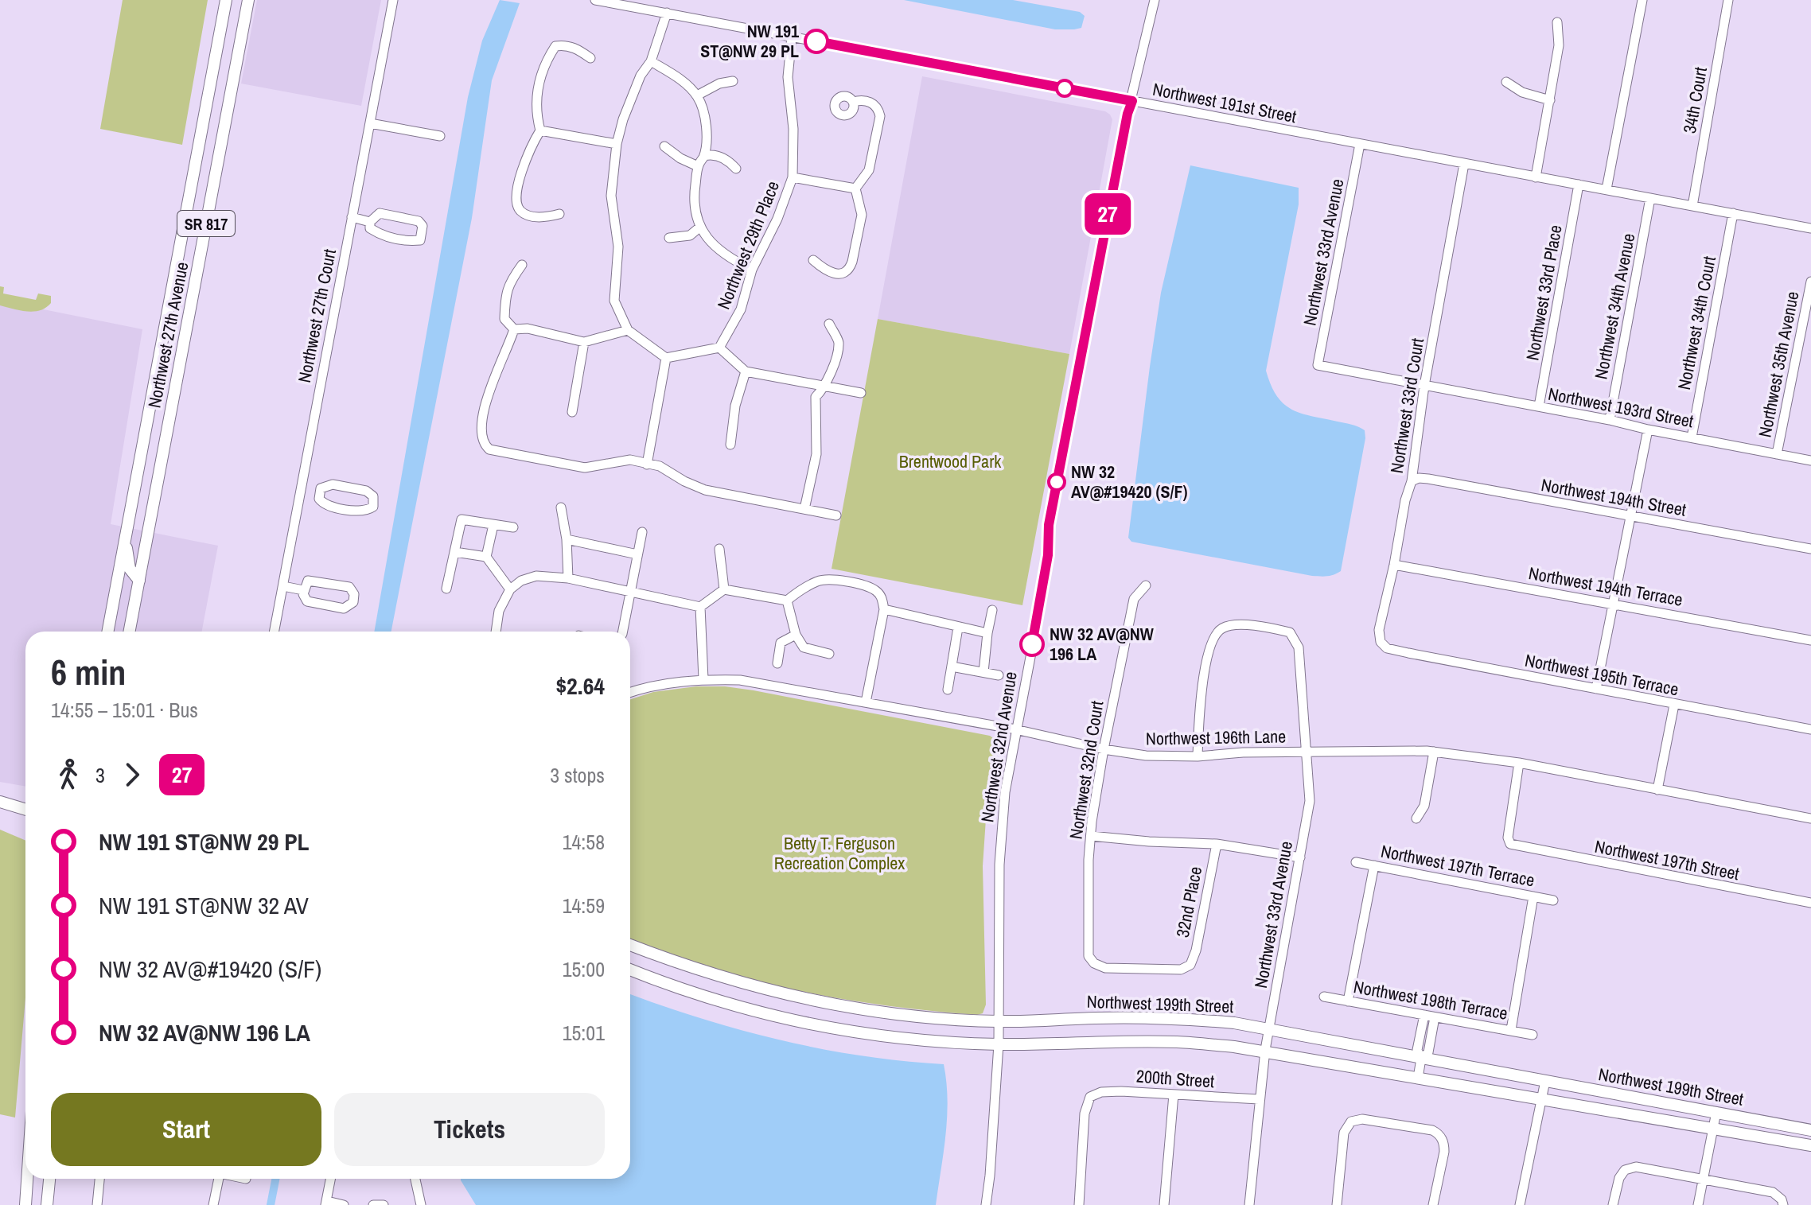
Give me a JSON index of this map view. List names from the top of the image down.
{
  "streets": {
    "main road": ["SR 817", "Northwest 27th Avenue", "Northwest 199th Street"],
    "street": [
      "34th Court",
      "Northwest 191st Street",
      "Northwest 29th Place",
      "Northwest 33rd Avenue",
      "Northwest 33rd Place",
      "Northwest 34th Avenue",
      "Northwest 27th Court",
      "Northwest 34th Court",
      "Northwest 35th Avenue",
      "Northwest 33rd Court",
      "Northwest 193rd Street",
      "Northwest 194th Street",
      "Northwest 194th Terrace",
      "Northwest 195th Terrace",
      "Northwest 196th Lane",
      "Northwest 32nd Avenue",
      "Northwest 32nd Court",
      "Northwest 197th Street",
      "Northwest 197th Terrace",
      "32nd Place",
      "Northwest 198th Terrace",
      "200th Street"
    ]
  },
  "crossings": [
    ["34th Court", "Northwest 191st Street"],
    ["Northwest 191st Street", "Northwest 29th Place"],
    ["Northwest 191st Street", "Northwest 33rd Avenue"],
    ["Northwest 191st Street", "Northwest 33rd Place"],
    ["Northwest 191st Street", "Northwest 34th Avenue"],
    ["Northwest 191st Street", "Northwest 34th Court"],
    ["Northwest 191st Street", "Northwest 33rd Court"],
    ["Northwest 191st Street", "Northwest 32nd Avenue"],
    ["Northwest 33rd Avenue", "Northwest 193rd Street"],
    ["Northwest 33rd Avenue", "Northwest 196th Lane"],
    ["Northwest 33rd Avenue", "Northwest 199th Street"],
    ["Northwest 33rd Avenue", "200th Street"],
    ["Northwest 33rd Place", "Northwest 193rd Street"],
    ["Northwest 34th Avenue", "Northwest 193rd Street"],
    ["Northwest 34th Court", "Northwest 193rd Street"],
    ["Northwest 35th Avenue", "Northwest 193rd Street"],
    ["Northwest 33rd Court", "Northwest 193rd Street"],
    ["Northwest 33rd Court", "Northwest 194th Street"],
    ["Northwest 33rd Court", "Northwest 194th Terrace"],
    ["Northwest 33rd Court", "Northwest 195th Terrace"],
    ["Northwest 196th Lane", "Northwest 32nd Avenue"],
    ["Northwest 196th Lane", "Northwest 32nd Court"],
    ["Northwest 196th Lane", "Northwest 197th Street"],
    ["Northwest 32nd Avenue", "Northwest 199th Street"],
    ["Northwest 32nd Court", "32nd Place"]
  ],
  "parks": ["Brentwood Park", "Betty T. Ferguson Recreation Complex"],
  "places": ["NW 191 ST@NW 29 PL", "NW 32 AV@#19420 (S/F)", "NW 32 AV@NW 196 LA"],
  "lines": ["bus line 27"],
  "page": {
    "on_map": "27",
    "heading": ["6 min", "14:55 – 15:01 · Bus", "$2.64"],
    "legs": ["3", "27", "3 stops"],
    "list": [
      {
        "name": "NW 191 ST@NW 29 PL",
        "value": "14:58"
      },
      {
        "name": "NW 191 ST@NW 32 AV",
        "value": "14:59"
      },
      {
        "name": "NW 32 AV@#19420 (S/F)",
        "value": "15:00"
      },
      {
        "name": "NW 32 AV@NW 196 LA",
        "value": "15:01"
      }
    ],
    "buttons": ["Start", "Tickets"]
  }
}
